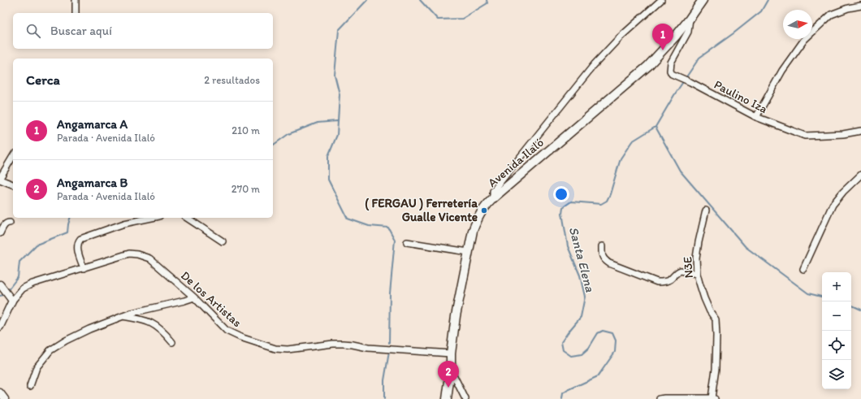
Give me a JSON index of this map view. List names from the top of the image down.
{
  "streets": {
    "main road": ["Avenida Ilaló"],
    "street": ["Paulino Iza", "N3E", "De los Artistas"]
  },
  "crossings": [
    ["Paulino Iza", "Avenida Ilaló"],
    ["Avenida Ilaló", "De los Artistas"]
  ],
  "water": ["Santa Elena"],
  "places": ["( FERGAU ) Ferretería Gualle Vicente"],
  "north": "right",
  "page": {
    "search": "Buscar aquí",
    "pins": ["1", "2"],
    "heading": ["Cerca", "2 resultados"],
    "list": [
      {
        "mark": "1",
        "name": "Angamarca A",
        "note": "Parada · Avenida Ilaló",
        "value": "210 m"
      },
      {
        "mark": "2",
        "name": "Angamarca B",
        "note": "Parada · Avenida Ilaló",
        "value": "270 m"
      }
    ],
    "map_buttons": ["+", "−"]
  }
}
